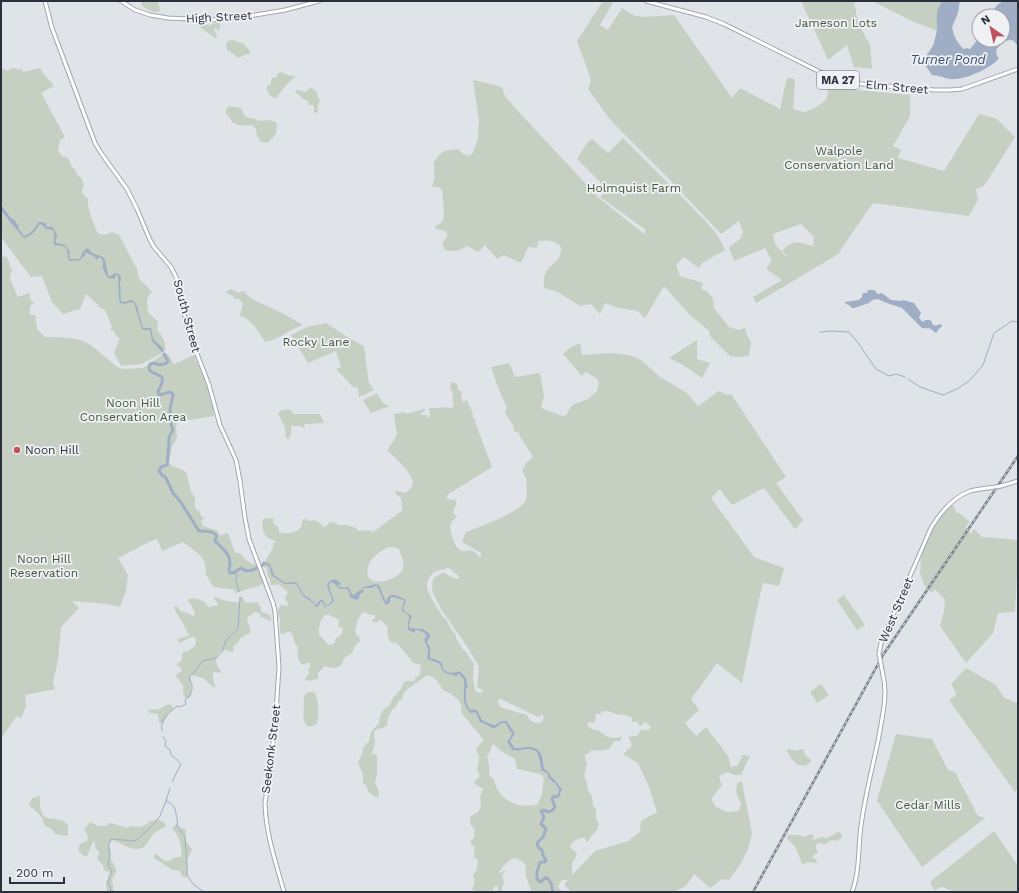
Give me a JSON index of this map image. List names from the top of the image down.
{
  "streets": {
    "main road": [
      "High Street",
      "MA 27",
      "Elm Street",
      "South Street",
      "West Street",
      "Seekonk Street"
    ]
  },
  "crossings": [
    ["South Street", "Seekonk Street"]
  ],
  "water": ["Turner Pond"],
  "parks": [
    "Jameson Lots",
    "Walpole Conservation Land",
    "Holmquist Farm",
    "Rocky Lane",
    "Noon Hill Conservation Area",
    "Noon Hill Reservation",
    "Cedar Mills"
  ],
  "places": ["Noon Hill"],
  "scale_bar": "200 m",
  "north": "top left"
}
